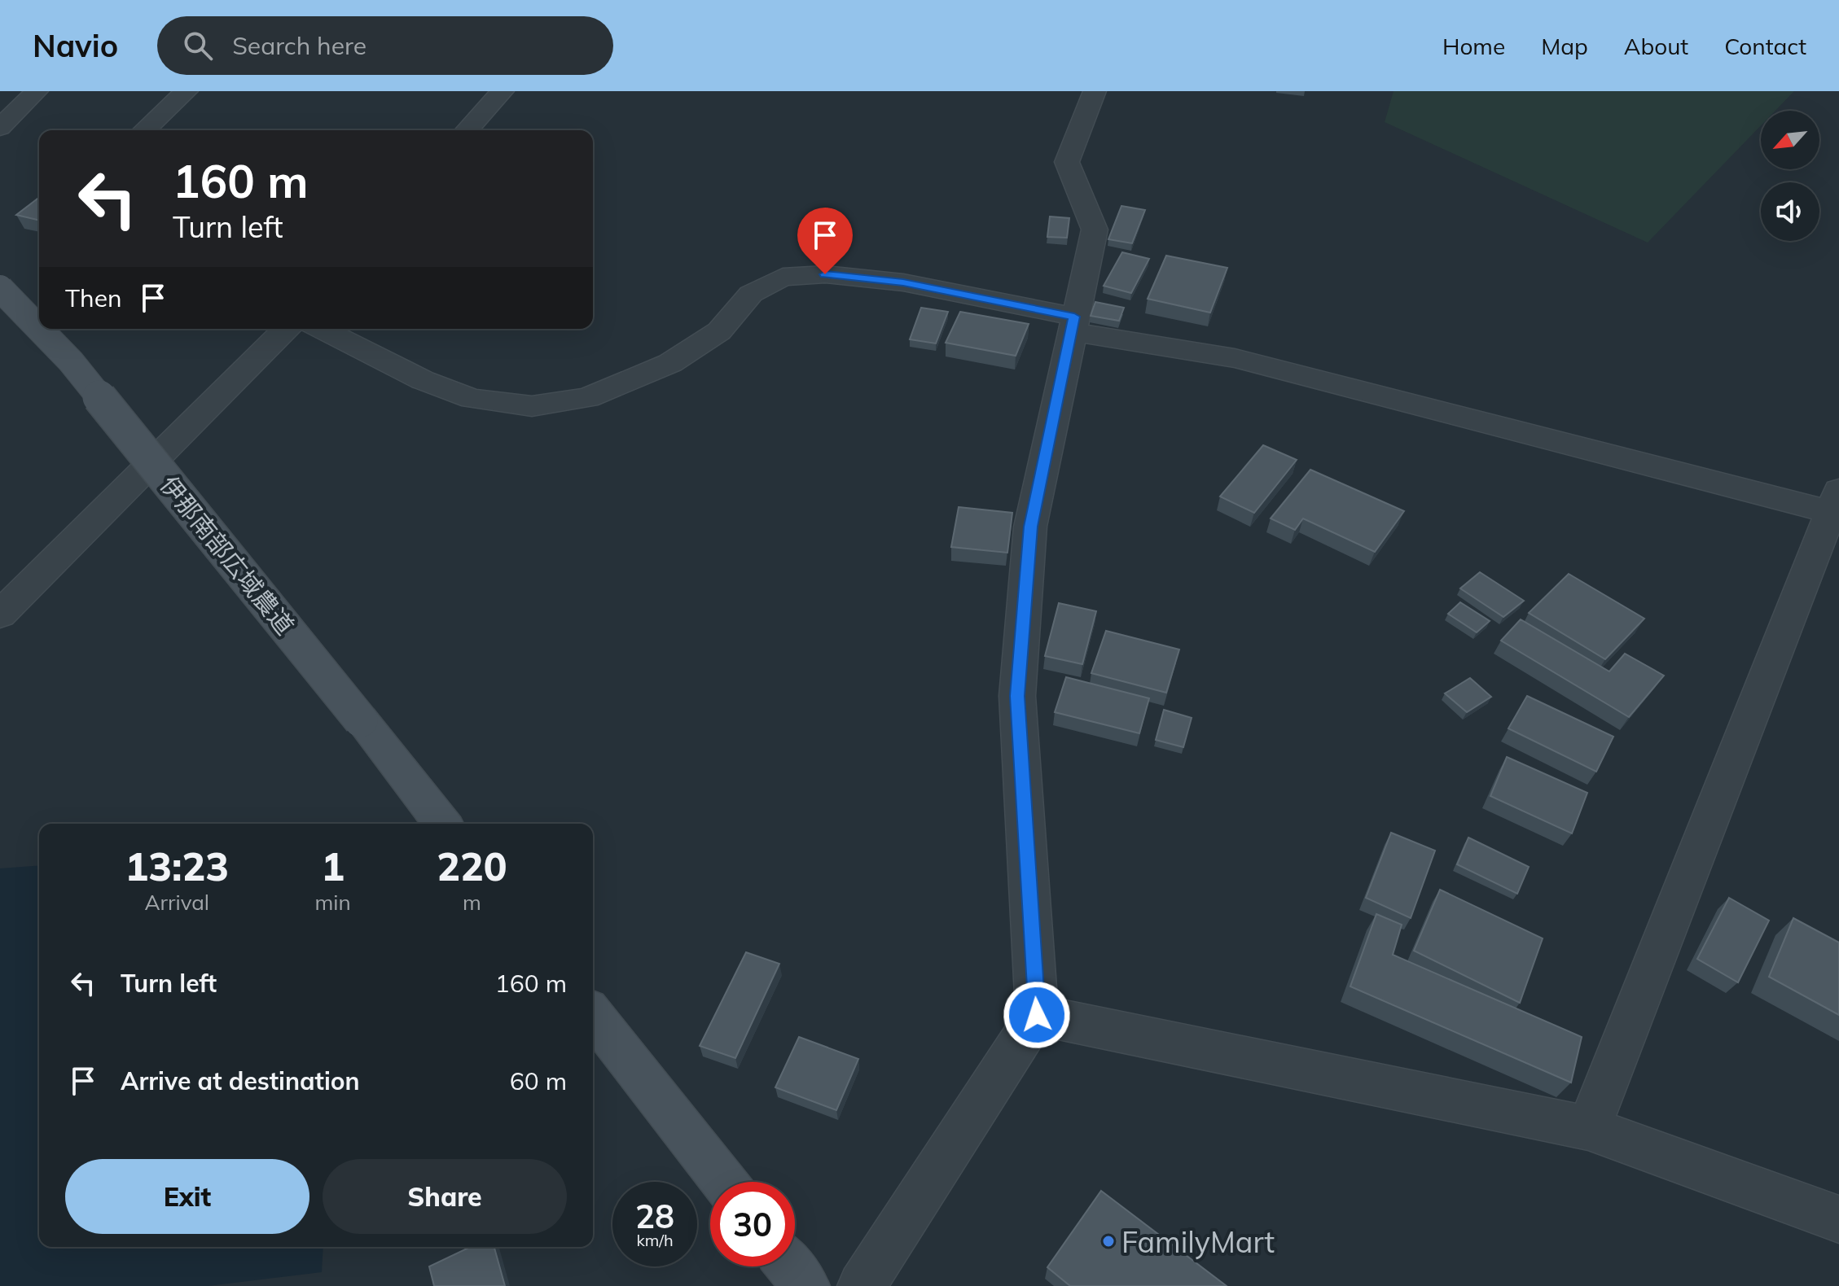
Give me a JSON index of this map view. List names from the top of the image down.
{
  "streets": {
    "street": ["伊那南部広域農道"]
  },
  "places": ["FamilyMart"],
  "north": "bottom left",
  "page": {
    "header": "Navio",
    "search": "Search here",
    "nav": [
      "Home",
      "Map",
      "About",
      "Contact"
    ],
    "turn": ["160 m", "Turn left"],
    "then": "Then",
    "eta": [
      "13:23",
      "Arrival",
      "1",
      "min",
      "220",
      "m"
    ],
    "list": [
      {
        "name": "Turn left",
        "value": "160 m"
      },
      {
        "name": "Arrive at destination",
        "value": "60 m"
      }
    ],
    "buttons": ["Exit", "Share"],
    "speed": "28 km/h",
    "limit": "30"
  }
}
